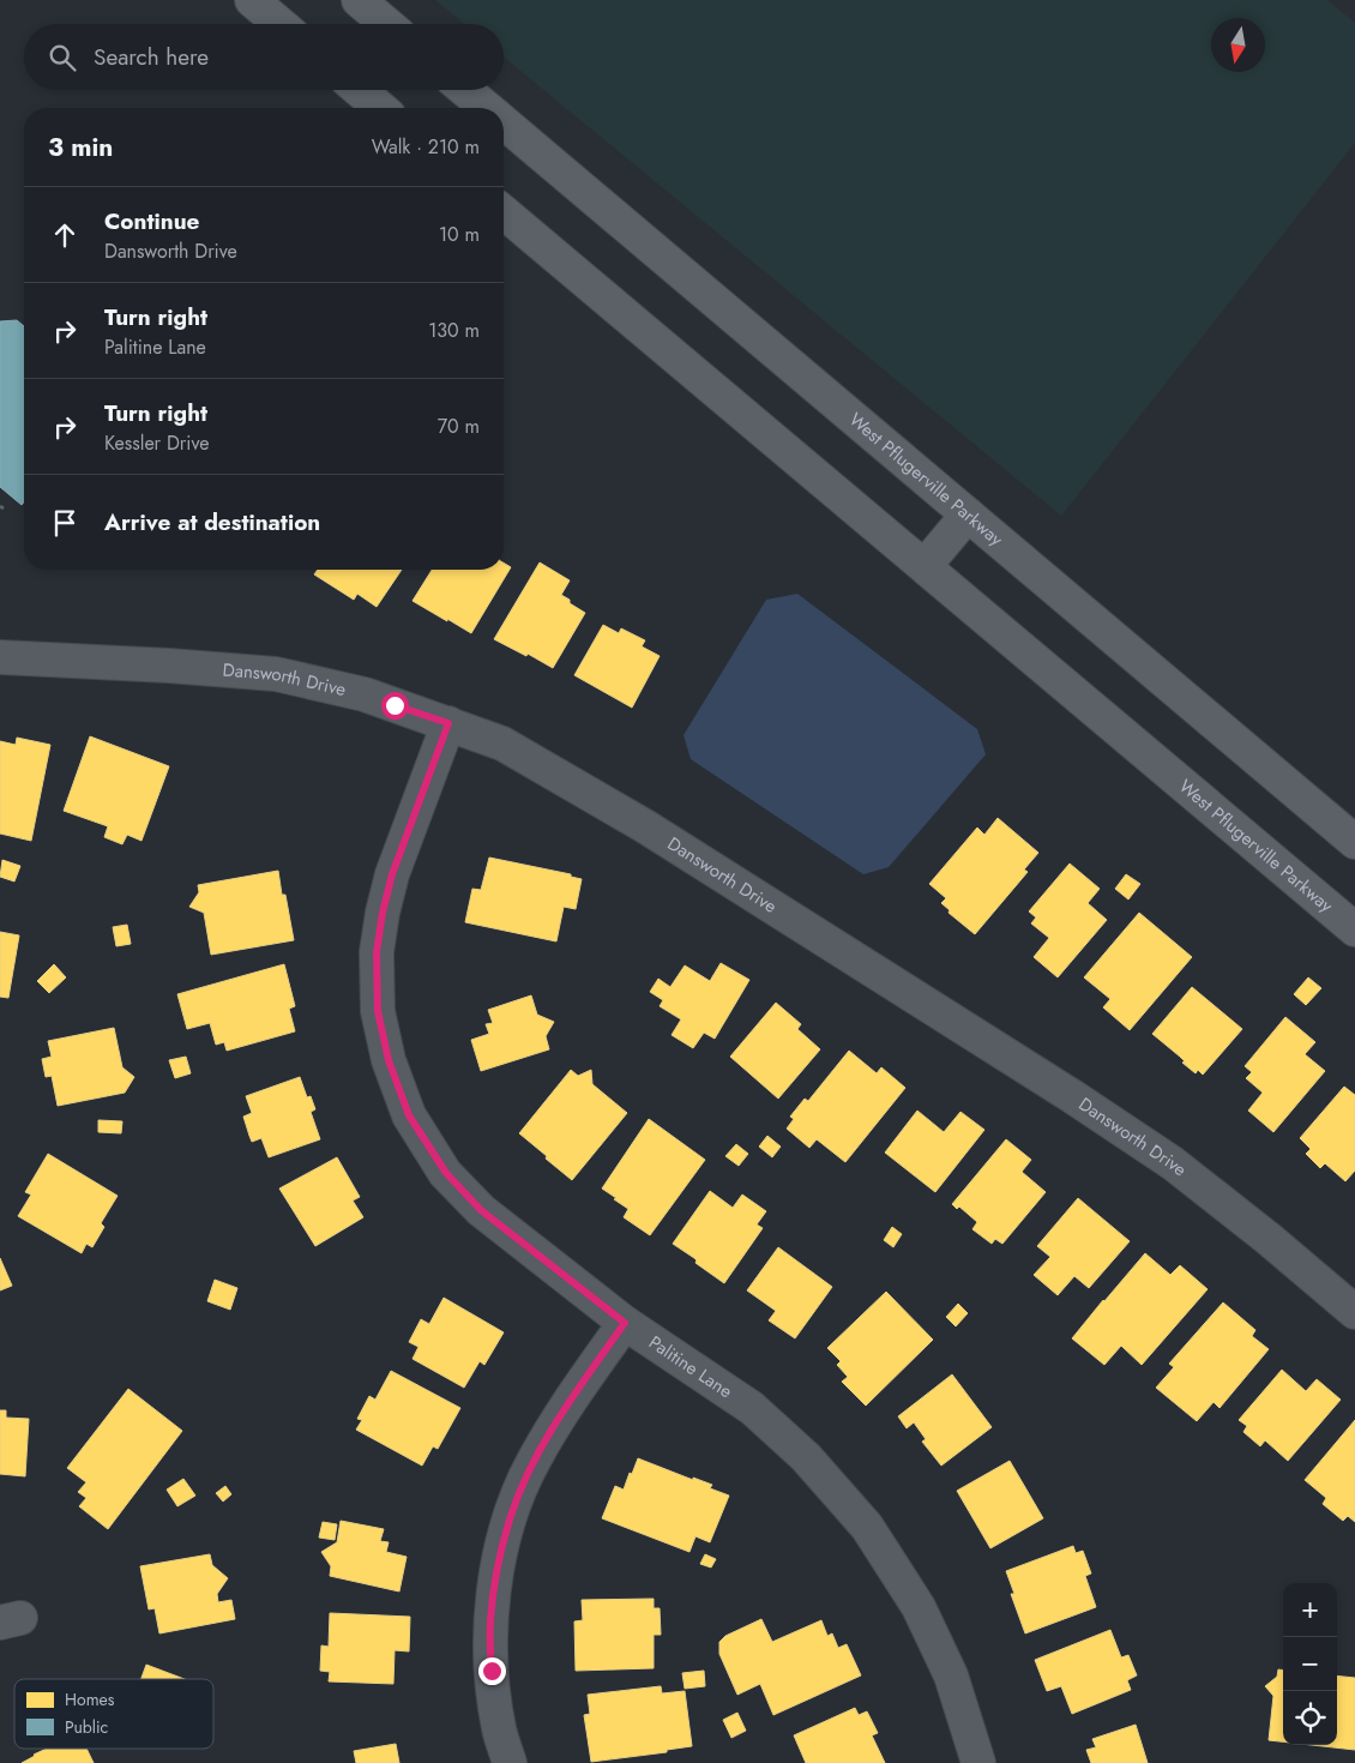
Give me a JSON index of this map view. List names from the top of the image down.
{
  "streets": {
    "main road": ["West Pflugerville Parkway"],
    "street": ["Dansworth Drive", "Palitine Lane"]
  },
  "crossings": [
    ["Dansworth Drive", "Palitine Lane"]
  ],
  "legend": ["Homes", "Public"],
  "north": "bottom",
  "page": {
    "search": "Search here",
    "heading": ["3 min", "Walk · 210 m"],
    "list": [
      ["Continue", "Dansworth Drive", "10 m"],
      ["Turn right", "Palitine Lane", "130 m"],
      ["Turn right", "Kessler Drive", "70 m"],
      "Arrive at destination"
    ],
    "map_buttons": ["+", "−"]
  }
}
